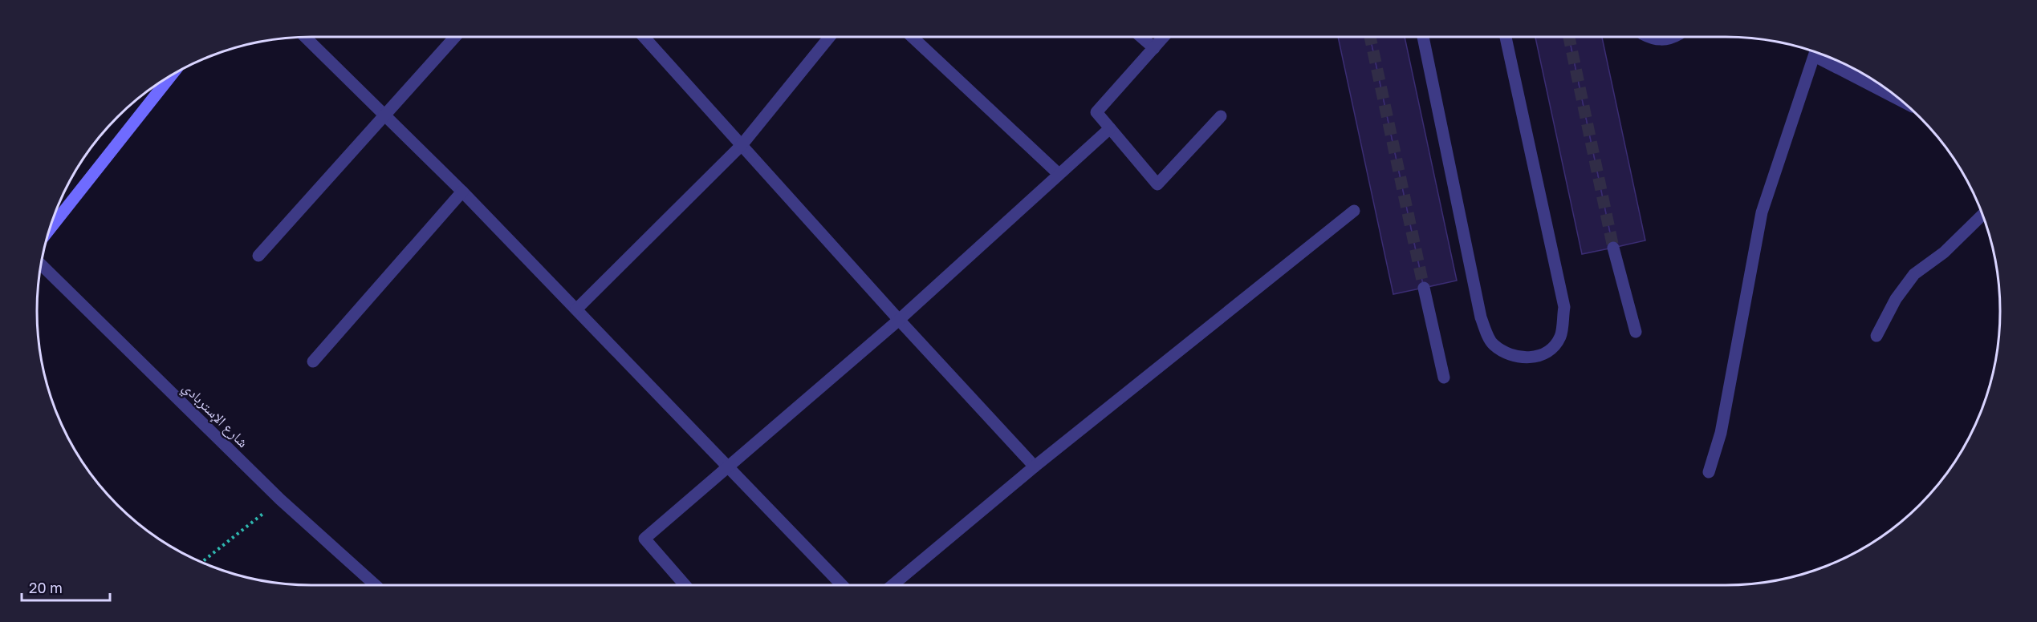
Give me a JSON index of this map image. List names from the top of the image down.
{
  "streets": {
    "street": ["شارع الإستربادي"]
  },
  "scale_bar": "20 m"
}
